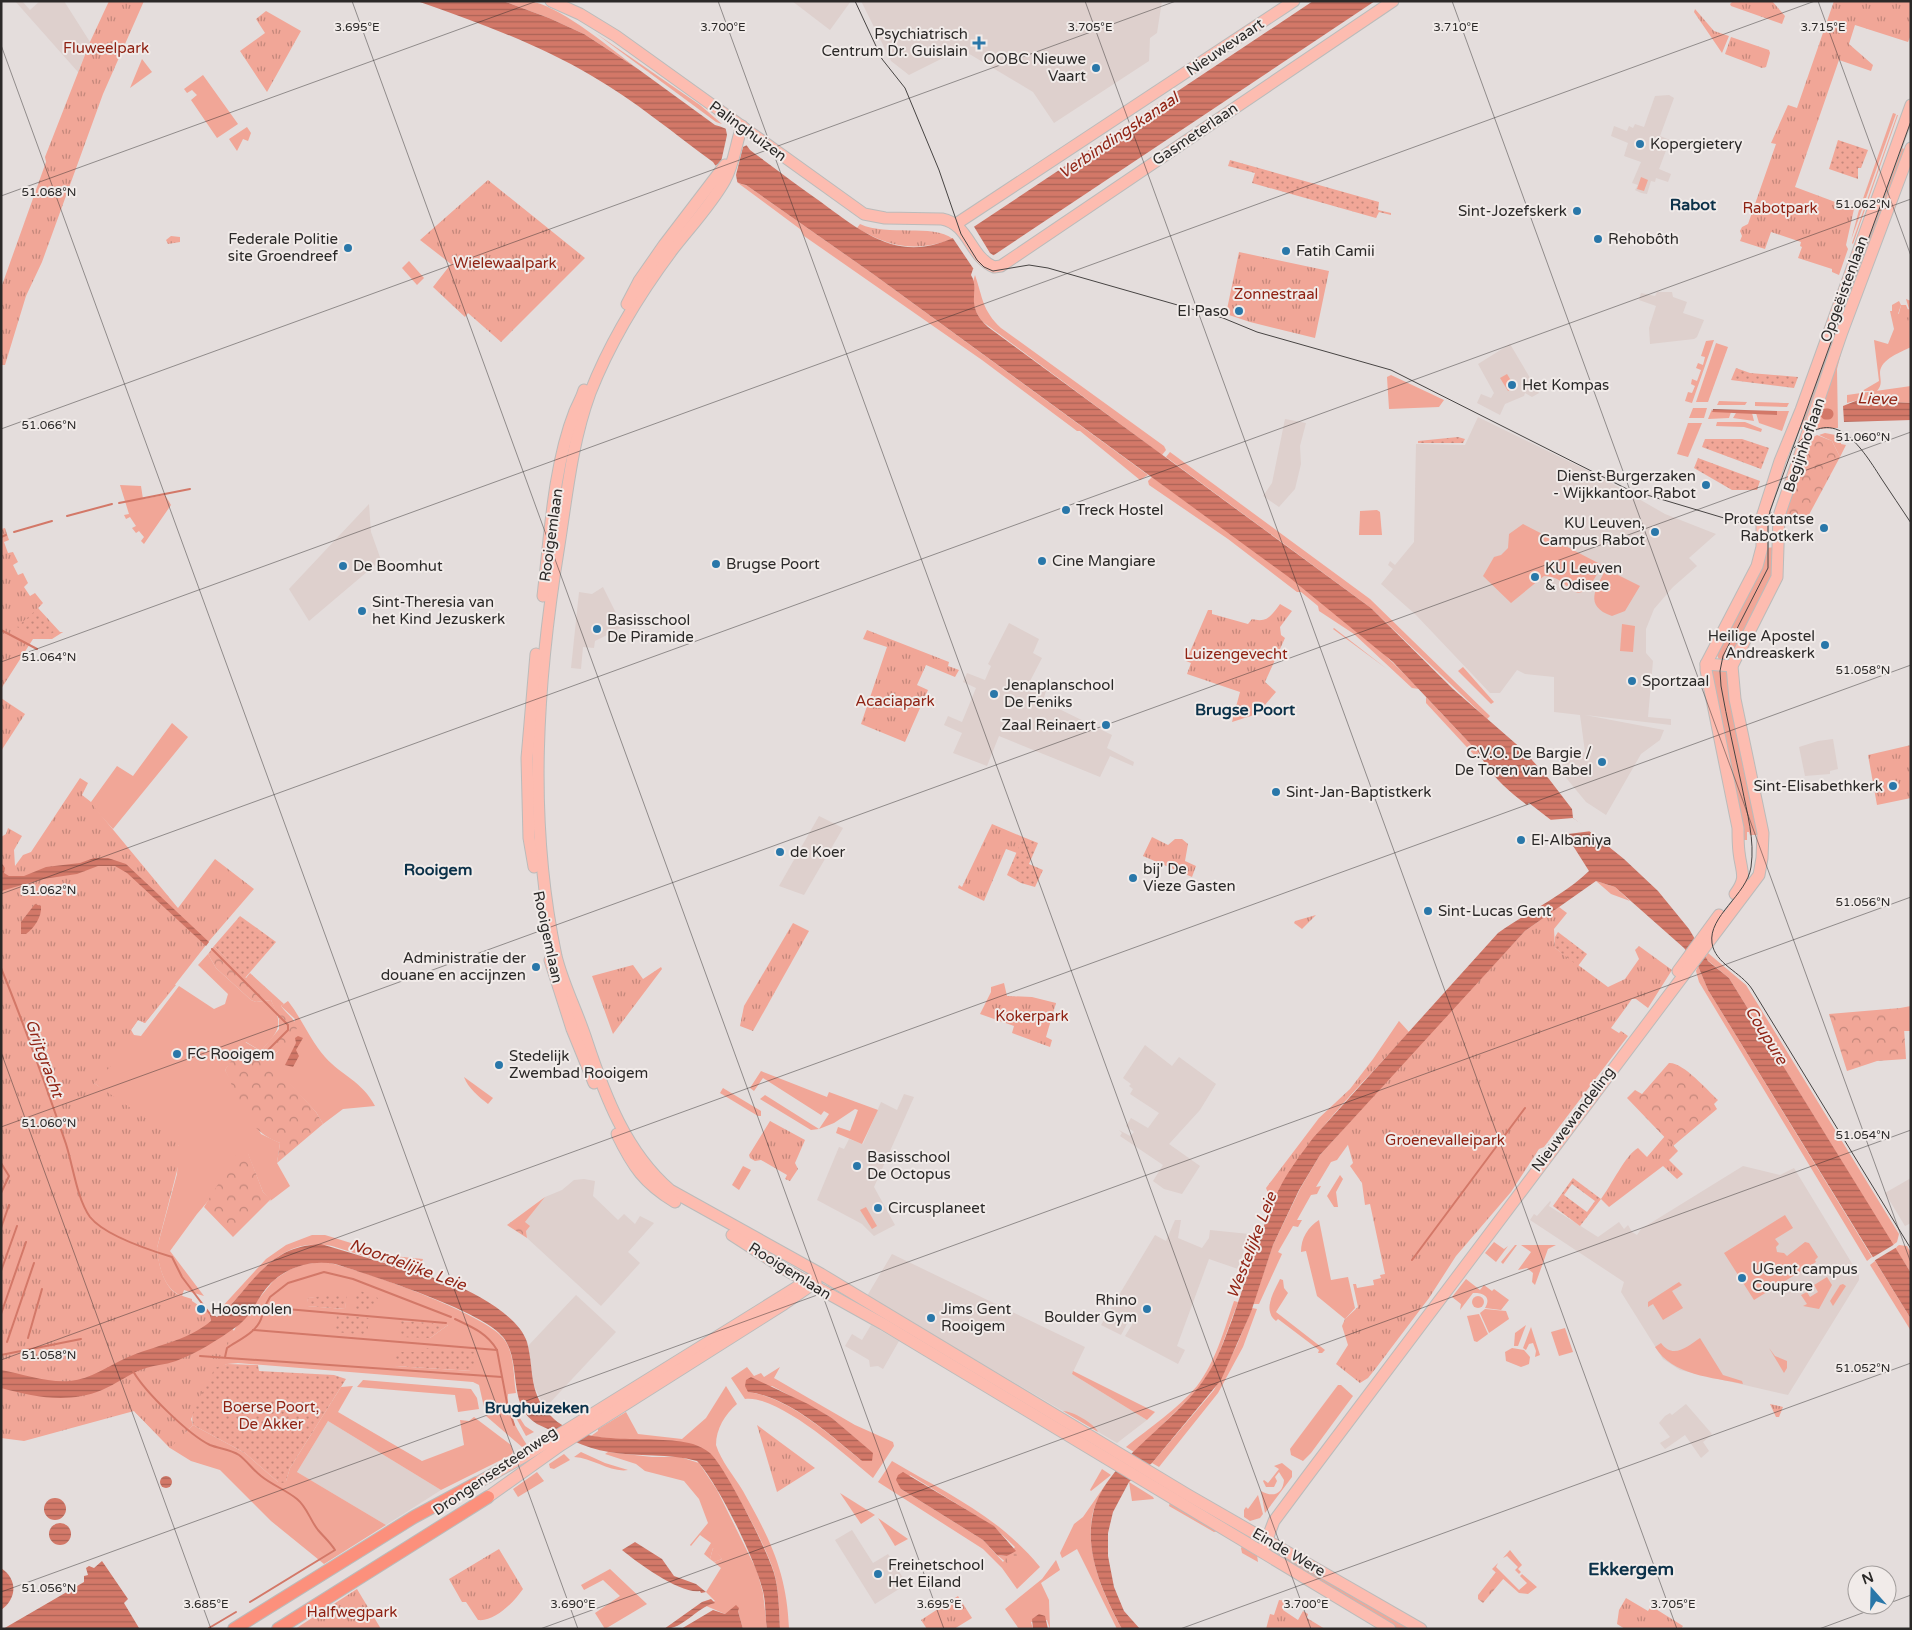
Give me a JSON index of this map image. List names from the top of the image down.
{
  "streets": {
    "highway": ["Drongensesteenweg"],
    "main road": [
      "Nieuwevaart",
      "Palinghuizen",
      "Gasmeterlaan",
      "Opgeëistenlaan",
      "Begijnhoflaan",
      "Rooigemlaan",
      "Nieuwewandeling",
      "Einde Were"
    ]
  },
  "crossings": [
    ["Nieuwevaart", "Palinghuizen"],
    ["Nieuwevaart", "Gasmeterlaan"],
    ["Palinghuizen", "Gasmeterlaan"],
    ["Palinghuizen", "Rooigemlaan"],
    ["Opgeëistenlaan", "Begijnhoflaan"],
    ["Rooigemlaan", "Drongensesteenweg"],
    ["Rooigemlaan", "Einde Were"],
    ["Nieuwewandeling", "Einde Were"]
  ],
  "districts": [
    "Rabot",
    "Brugse Poort",
    "Rooigem",
    "Brughuizeken",
    "Ekkergem"
  ],
  "water": [
    "Verbindingskanaal",
    "Lieve",
    "Coupure",
    "Grijtgracht",
    "Westelijke Leie",
    "Noordelijke Leie"
  ],
  "parks": [
    "Fluweelpark",
    "Rabotpark",
    "Wielewaalpark",
    "Zonnestraal",
    "Luizengevecht",
    "Acaciapark",
    "Kokerpark",
    "Groenevalleipark",
    "Boerse Poort, De Akker",
    "Halfwegpark"
  ],
  "places": {
    "health": ["Psychiatrisch Centrum Dr. Guislain"],
    "other": [
      "OOBC Nieuwe Vaart",
      "Kopergietery",
      "Sint-Jozefskerk",
      "Rehobôth",
      "Federale Politie site Groendreef",
      "Fatih Camii",
      "El Paso",
      "Het Kompas",
      "Dienst Burgerzaken - Wijkkantoor Rabot",
      "Treck Hostel",
      "Protestantse Rabotkerk",
      "KU Leuven, Campus Rabot",
      "Cine Mangiare",
      "Brugse Poort",
      "De Boomhut",
      "KU Leuven & Odisee",
      "Sint-Theresia van het Kind Jezuskerk",
      "Basisschool De Piramide",
      "Heilige Apostel Andreaskerk",
      "Sportzaal",
      "Jenaplanschool De Feniks",
      "Zaal Reinaert",
      "C.V.O. De Bargie / De Toren van Babel",
      "Sint-Elisabethkerk",
      "Sint-Jan-Baptistkerk",
      "El-Albaniya",
      "de Koer",
      "bij' De Vieze Gasten",
      "Sint-Lucas Gent",
      "Administratie der douane en accijnzen",
      "FC Rooigem",
      "Stedelijk Zwembad Rooigem",
      "Basisschool De Octopus",
      "Circusplaneet",
      "UGent campus Coupure",
      "Hoosmolen",
      "Rhino Boulder Gym",
      "Jims Gent Rooigem",
      "Freinetschool Het Eiland"
    ]
  },
  "north": "top",
  "coordinates": [
    "3.695°E",
    "3.700°E",
    "3.705°E",
    "3.710°E",
    "3.715°E",
    "51.068°N",
    "51.062°N",
    "51.066°N",
    "51.060°N",
    "51.064°N",
    "51.058°N",
    "51.056°N",
    "51.054°N",
    "51.052°N",
    "3.685°E",
    "3.690°E"
  ]
}
